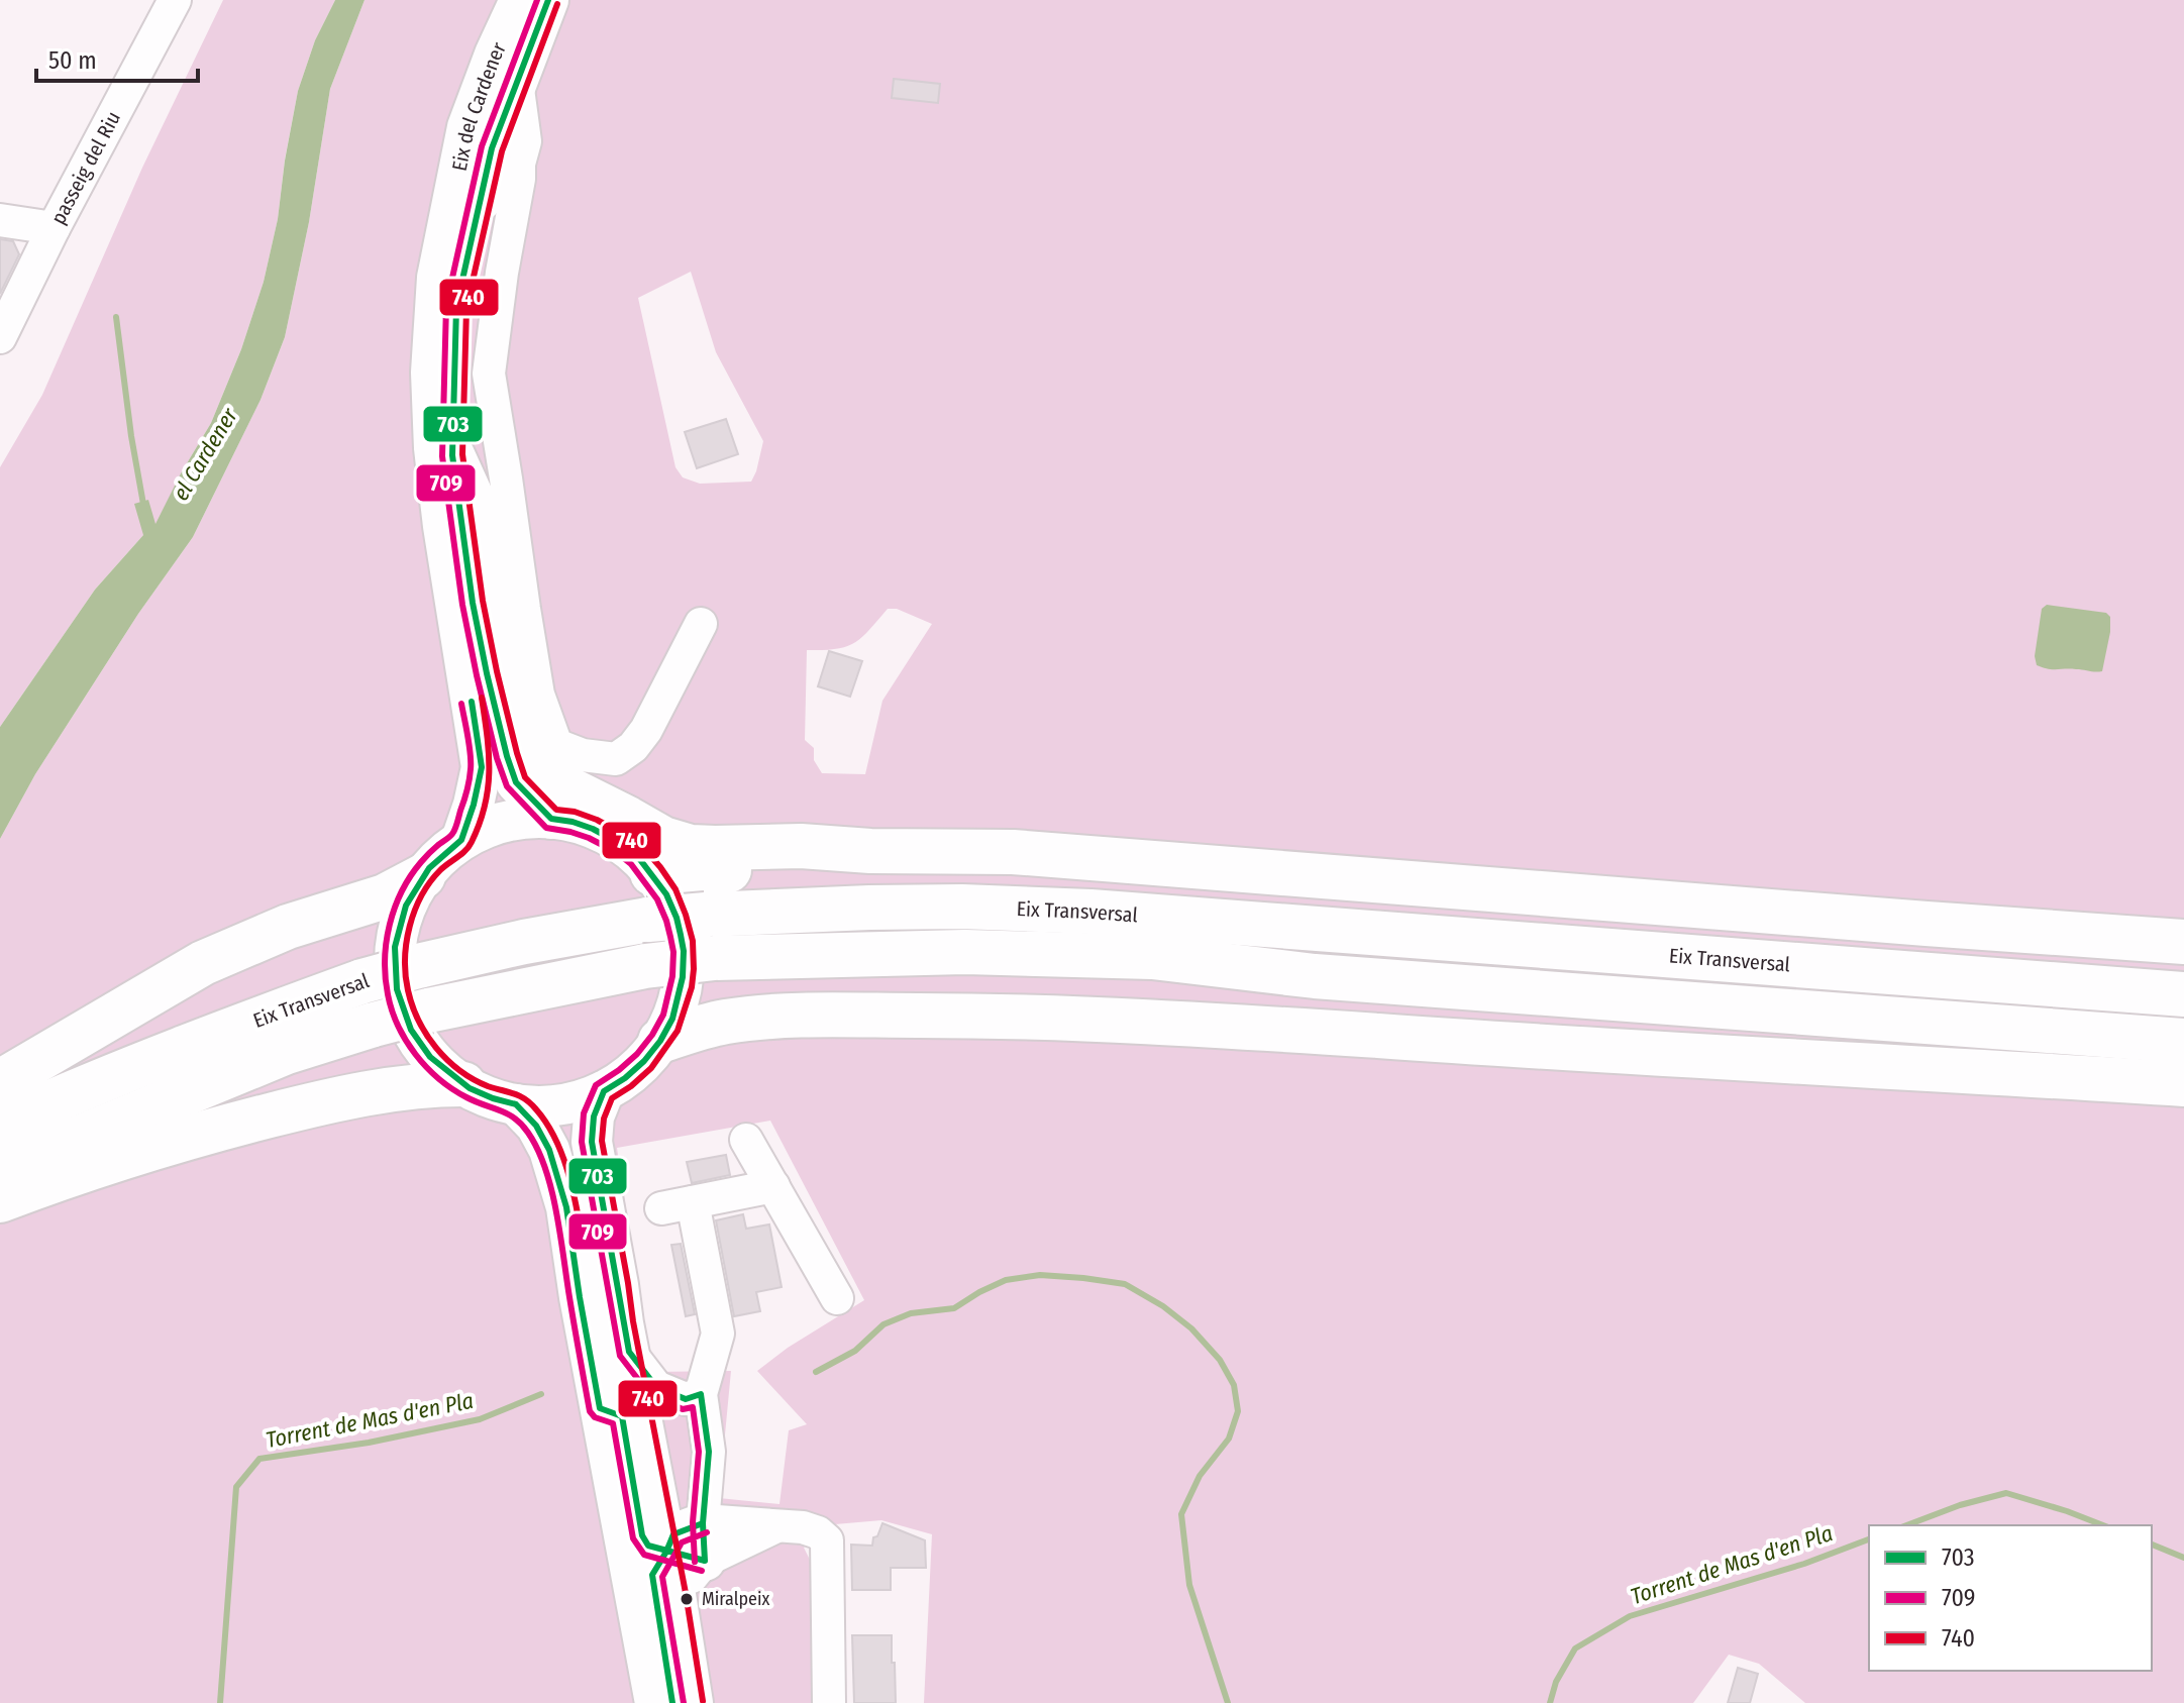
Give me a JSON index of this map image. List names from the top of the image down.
{
  "streets": {
    "highway": ["Eix Transversal"],
    "main road": ["Eix del Cardener"],
    "street": ["passeig del Riu"]
  },
  "water": ["el Cardener", "Torrent de Mas d'en Pla"],
  "places": ["Miralpeix"],
  "lines": ["transit line 703", "transit line 709", "transit line 740"],
  "legend": ["703", "709", "740"],
  "scale_bar": "50 m"
}
